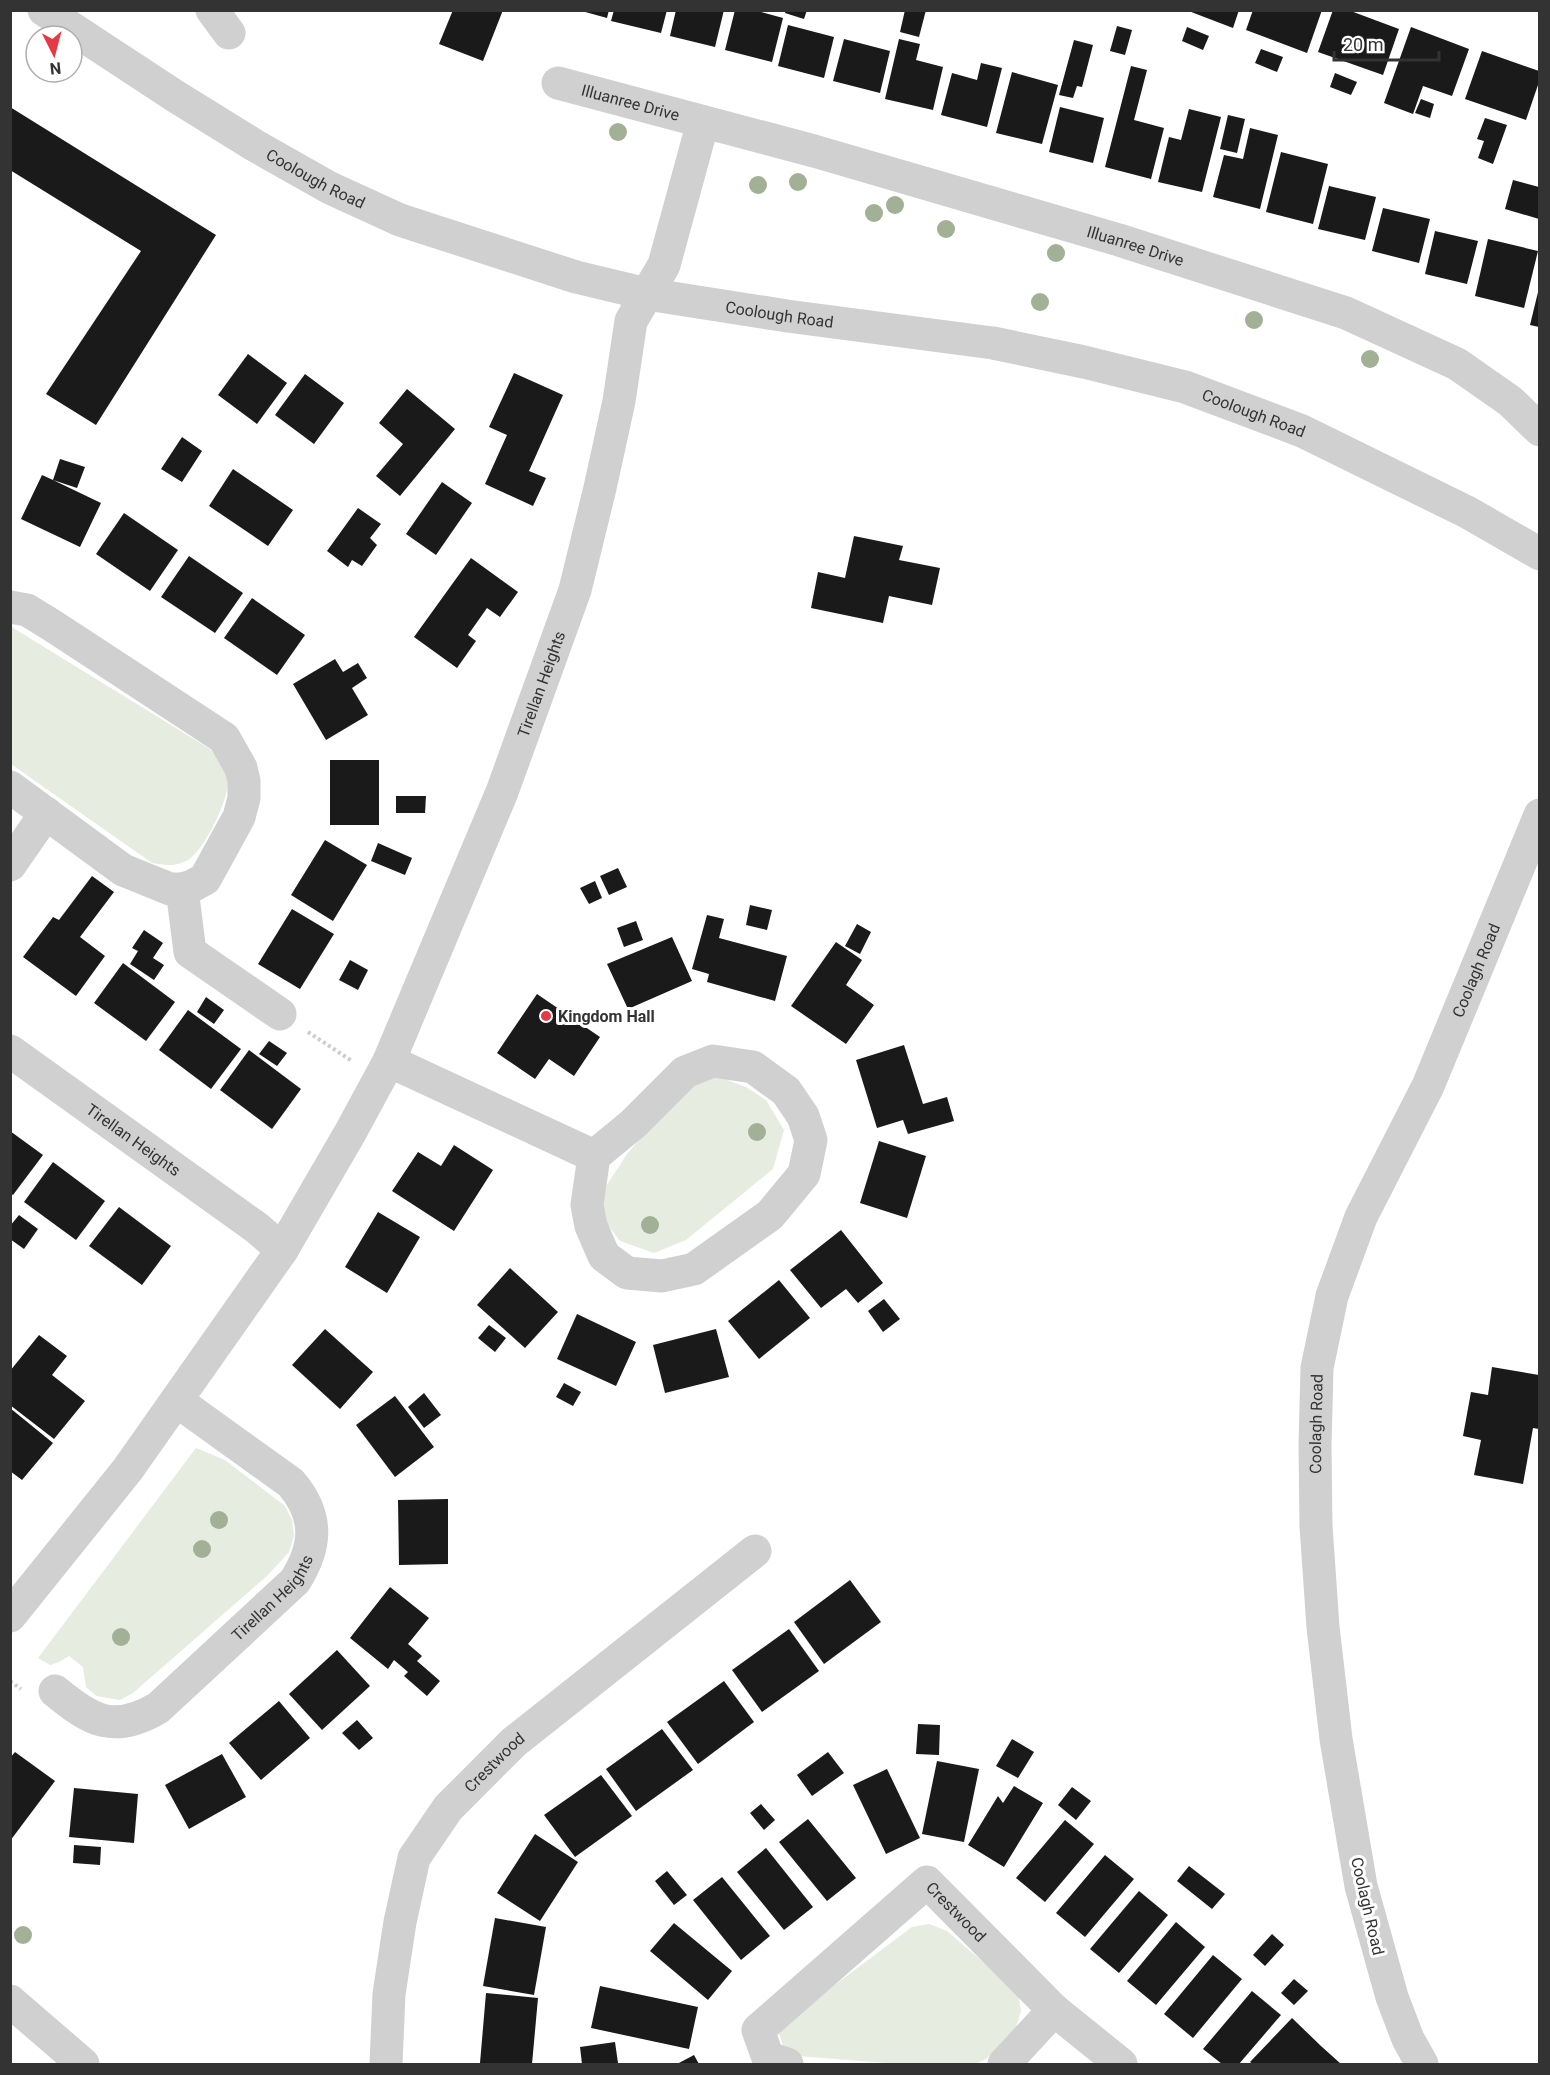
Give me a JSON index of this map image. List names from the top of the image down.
{
  "streets": {
    "street": [
      "Illuanree Drive",
      "Coolough Road",
      "Tirellan Heights",
      "Coolagh Road",
      "Crestwood"
    ]
  },
  "crossings": [
    ["Coolough Road", "Tirellan Heights"]
  ],
  "places": ["Kingdom Hall"],
  "scale_bar": "20 m",
  "north": "bottom"
}
